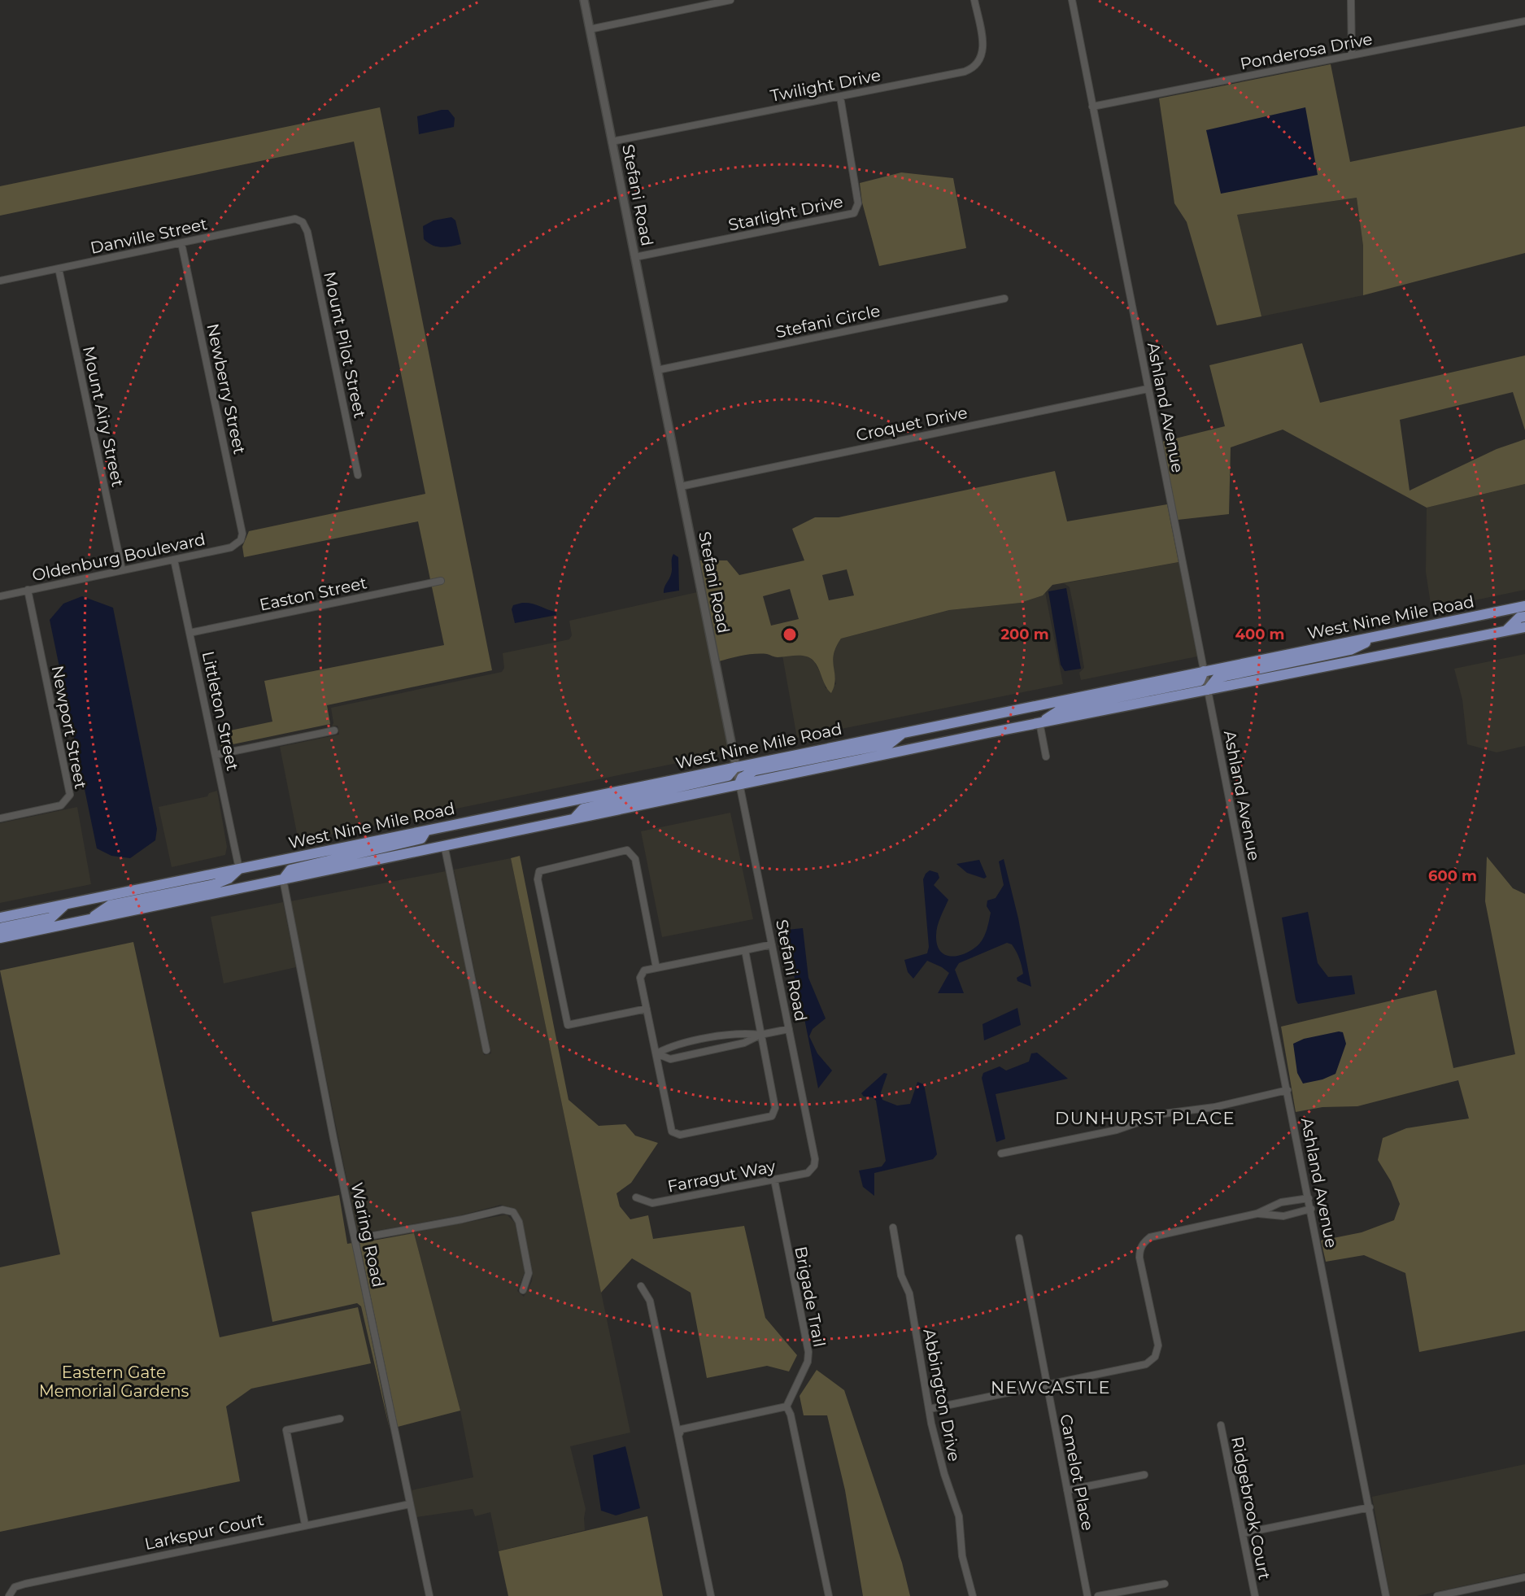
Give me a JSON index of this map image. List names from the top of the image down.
{
  "streets": {
    "main road": ["West Nine Mile Road"],
    "street": [
      "Ponderosa Drive",
      "Twilight Drive",
      "Stefani Road",
      "Starlight Drive",
      "Danville Street",
      "Stefani Circle",
      "Mount Pilot Street",
      "Newberry Street",
      "Ashland Avenue",
      "Mount Airy Street",
      "Croquet Drive",
      "Oldenburg Boulevard",
      "Easton Street",
      "Littleton Street",
      "Newport Street",
      "Farragut Way",
      "Waring Road",
      "Brigade Trail",
      "Abbington Drive",
      "Camelot Place",
      "Ridgebrook Court",
      "Larkspur Court"
    ]
  },
  "crossings": [
    ["Ponderosa Drive", "Ashland Avenue"],
    ["Twilight Drive", "Stefani Road"],
    ["Twilight Drive", "Starlight Drive"],
    ["Stefani Road", "Starlight Drive"],
    ["Stefani Road", "Stefani Circle"],
    ["Stefani Road", "Croquet Drive"],
    ["Stefani Road", "West Nine Mile Road"],
    ["Stefani Road", "Farragut Way"],
    ["Danville Street", "Mount Pilot Street"],
    ["Danville Street", "Newberry Street"],
    ["Danville Street", "Mount Airy Street"],
    ["Newberry Street", "Oldenburg Boulevard"],
    ["Ashland Avenue", "Croquet Drive"],
    ["Ashland Avenue", "West Nine Mile Road"],
    ["Mount Airy Street", "Oldenburg Boulevard"],
    ["Oldenburg Boulevard", "Littleton Street"],
    ["Oldenburg Boulevard", "Newport Street"],
    ["Easton Street", "Littleton Street"],
    ["West Nine Mile Road", "Littleton Street"],
    ["West Nine Mile Road", "Waring Road"],
    ["Farragut Way", "Brigade Trail"],
    ["Waring Road", "Larkspur Court"]
  ],
  "districts": ["DUNHURST PLACE", "NEWCASTLE"],
  "parks": ["Eastern Gate Memorial Gardens"],
  "rings": ["200 m", "400 m", "600 m"]
}
